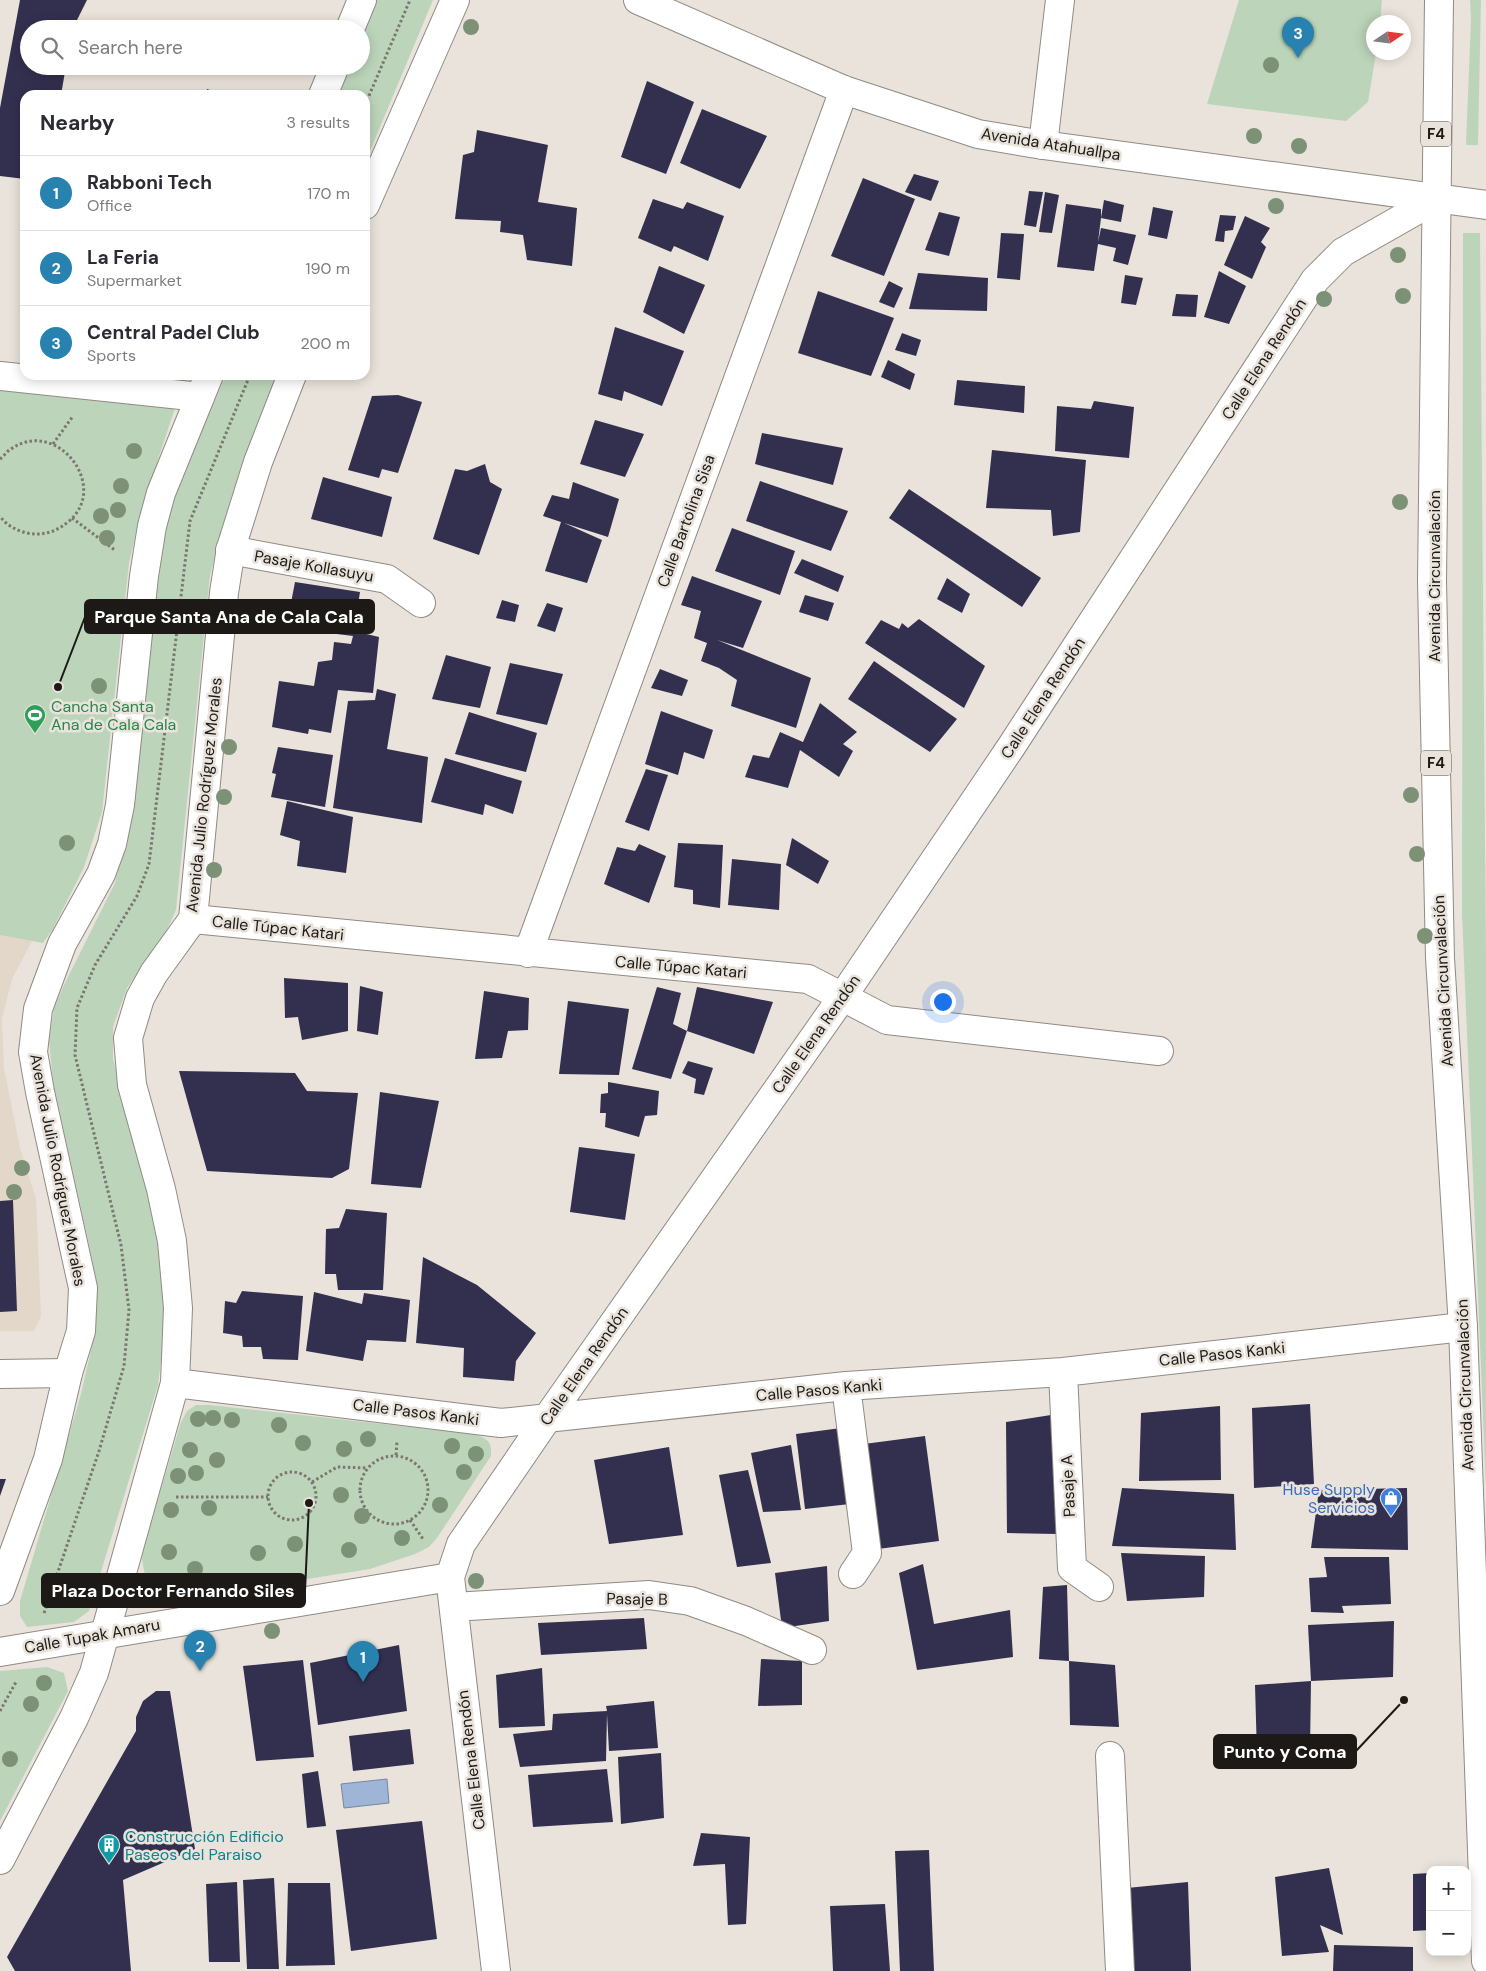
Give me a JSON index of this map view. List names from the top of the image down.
{
  "streets": {
    "main road": [
      "F4",
      "Avenida Atahuallpa",
      "Calle Elena Rendón",
      "Calle Bartolina Sisa",
      "Pasaje Kollasuyu",
      "Avenida Circunvalación",
      "Avenida Julio Rodríguez Morales",
      "Calle Túpac Katari",
      "Calle Pasos Kanki",
      "Pasaje A",
      "Pasaje B",
      "Calle Tupak Amaru"
    ]
  },
  "crossings": [
    ["Avenida Atahuallpa", "Calle Elena Rendón"],
    ["Avenida Atahuallpa", "Calle Bartolina Sisa"],
    ["Avenida Atahuallpa", "Avenida Circunvalación"],
    ["Calle Elena Rendón", "Avenida Circunvalación"],
    ["Calle Elena Rendón", "Calle Túpac Katari"],
    ["Calle Elena Rendón", "Calle Pasos Kanki"],
    ["Calle Elena Rendón", "Pasaje B"],
    ["Calle Elena Rendón", "Calle Tupak Amaru"],
    ["Calle Bartolina Sisa", "Calle Túpac Katari"],
    ["Pasaje Kollasuyu", "Avenida Julio Rodríguez Morales"],
    ["Avenida Circunvalación", "Calle Pasos Kanki"],
    ["Avenida Julio Rodríguez Morales", "Calle Túpac Katari"],
    ["Avenida Julio Rodríguez Morales", "Calle Pasos Kanki"],
    ["Avenida Julio Rodríguez Morales", "Calle Tupak Amaru"],
    ["Calle Pasos Kanki", "Pasaje A"]
  ],
  "places": {
    "other": ["Parque Santa Ana de Cala Cala", "Plaza Doctor Fernando Siles", "Punto y Coma"],
    "sports": ["Cancha Santa Ana de Cala Cala"],
    "shop": ["Huse Supply Servicios"],
    "building": ["Construcción Edificio Paseos del Paraiso"]
  },
  "north": "right",
  "page": {
    "pins": ["3", "2", "1"],
    "search": "Search here",
    "heading": ["Nearby", "3 results"],
    "list": [
      {
        "mark": "1",
        "name": "Rabboni Tech",
        "note": "Office",
        "value": "170 m"
      },
      {
        "mark": "2",
        "name": "La Feria",
        "note": "Supermarket",
        "value": "190 m"
      },
      {
        "mark": "3",
        "name": "Central Padel Club",
        "note": "Sports",
        "value": "200 m"
      }
    ],
    "map_buttons": ["+", "−"]
  }
}
